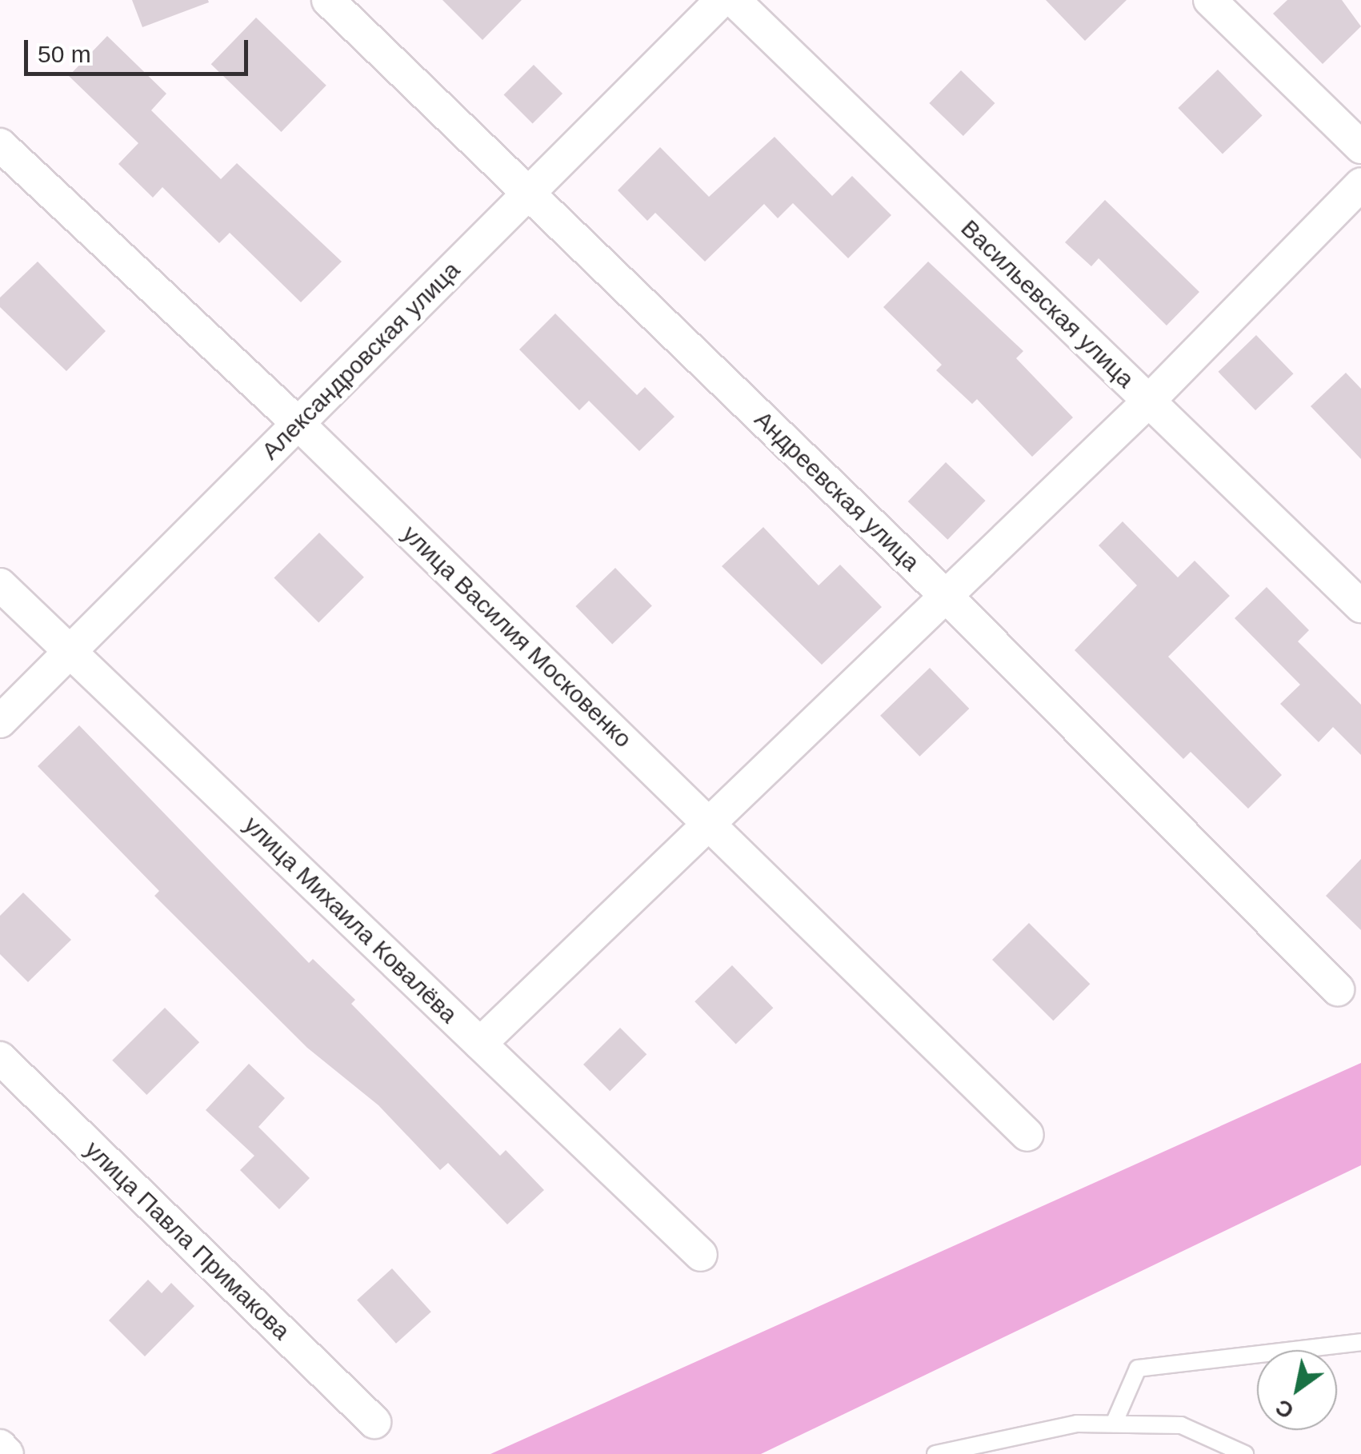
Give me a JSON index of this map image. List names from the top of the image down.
{
  "streets": {
    "street": [
      "Васильевская улица",
      "Александровская улица",
      "Андреевская улица",
      "улица Василия Московенко",
      "улица Михаила Ковалёва",
      "улица Павла Примакова"
    ]
  },
  "crossings": [
    ["Александровская улица", "Андреевская улица"],
    ["Александровская улица", "улица Василия Московенко"],
    ["Александровская улица", "улица Михаила Ковалёва"]
  ],
  "scale_bar": "50 m",
  "north": "bottom left"
}
